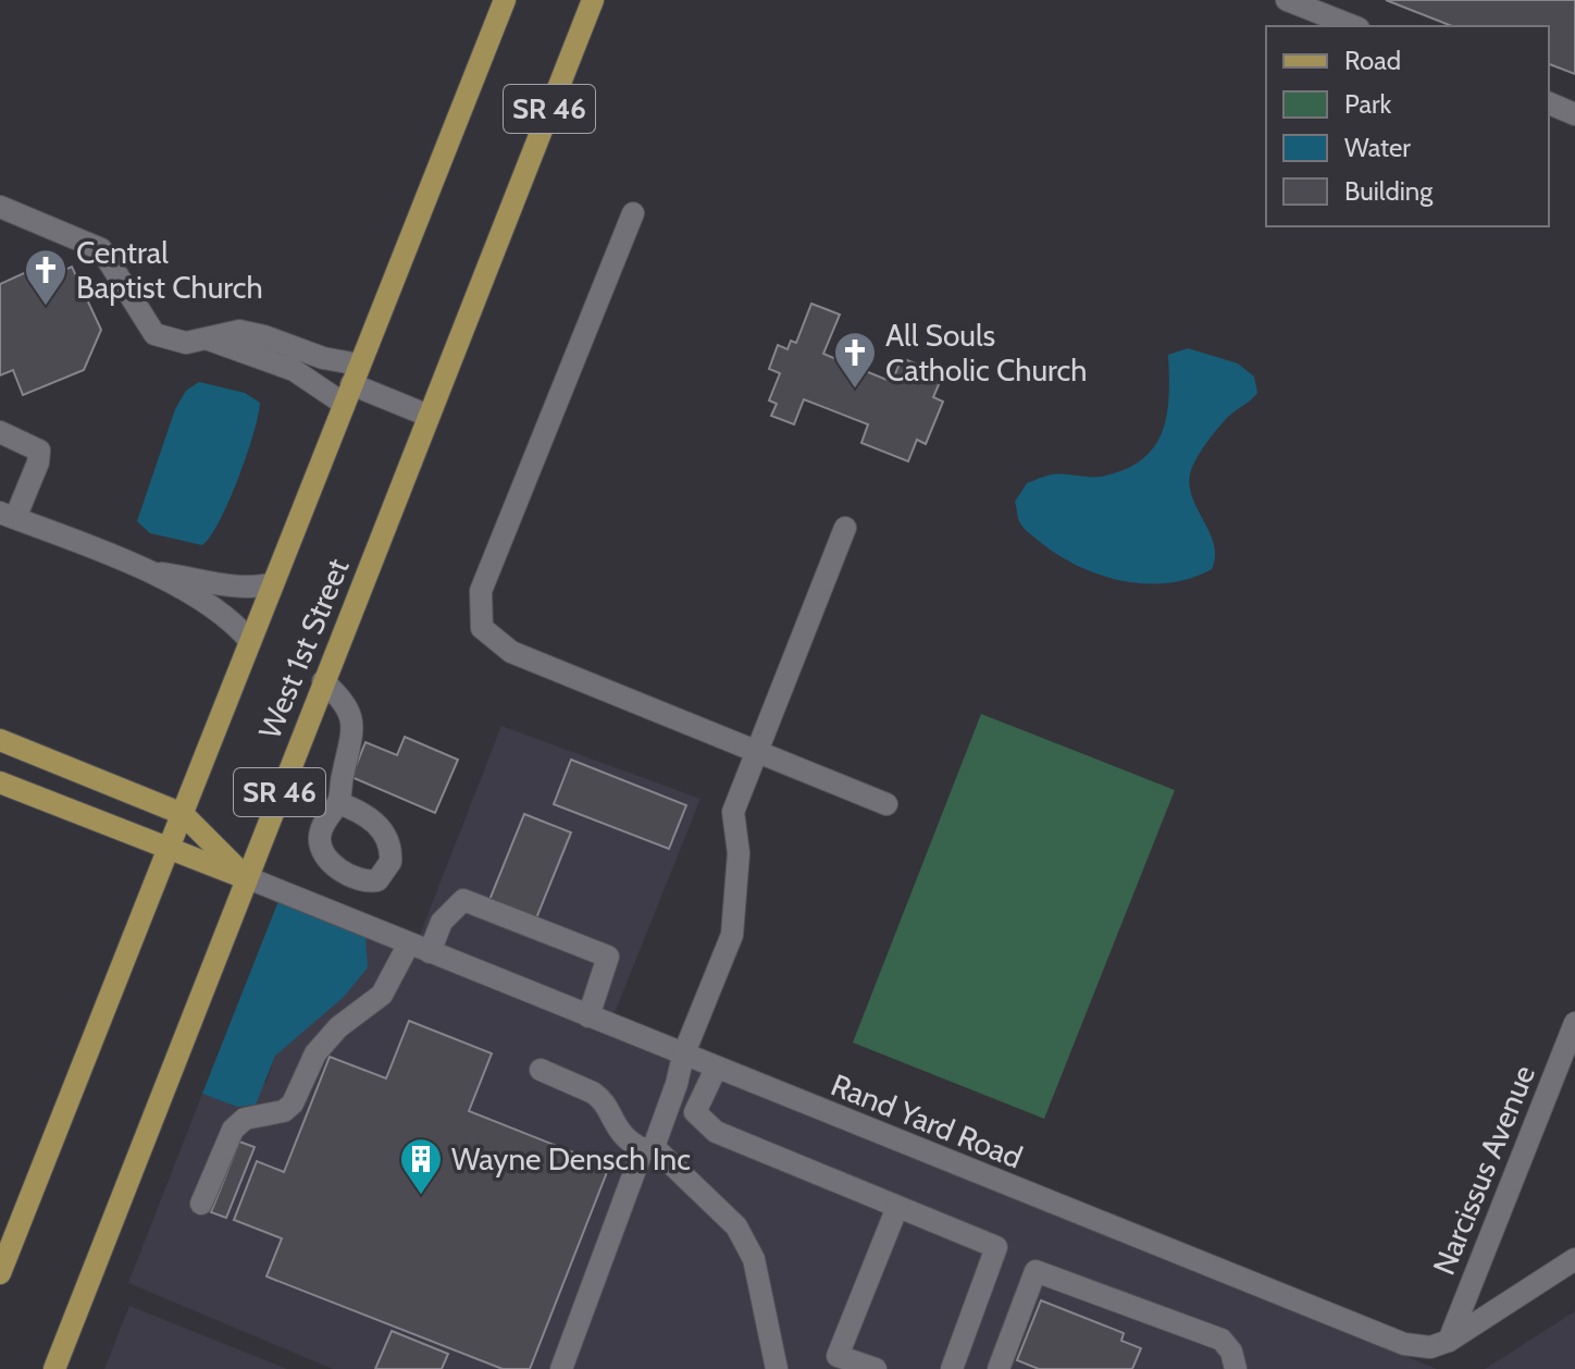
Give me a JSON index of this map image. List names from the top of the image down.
{
  "streets": {
    "main road": ["SR 46", "West 1st Street"],
    "street": ["Rand Yard Road", "Narcissus Avenue"]
  },
  "crossings": [
    ["West 1st Street", "Rand Yard Road"],
    ["Rand Yard Road", "Narcissus Avenue"]
  ],
  "places": {
    "church": ["Central Baptist Church", "All Souls Catholic Church"],
    "building": ["Wayne Densch Inc"]
  },
  "legend": [
    "Road",
    "Park",
    "Water",
    "Building"
  ]
}
